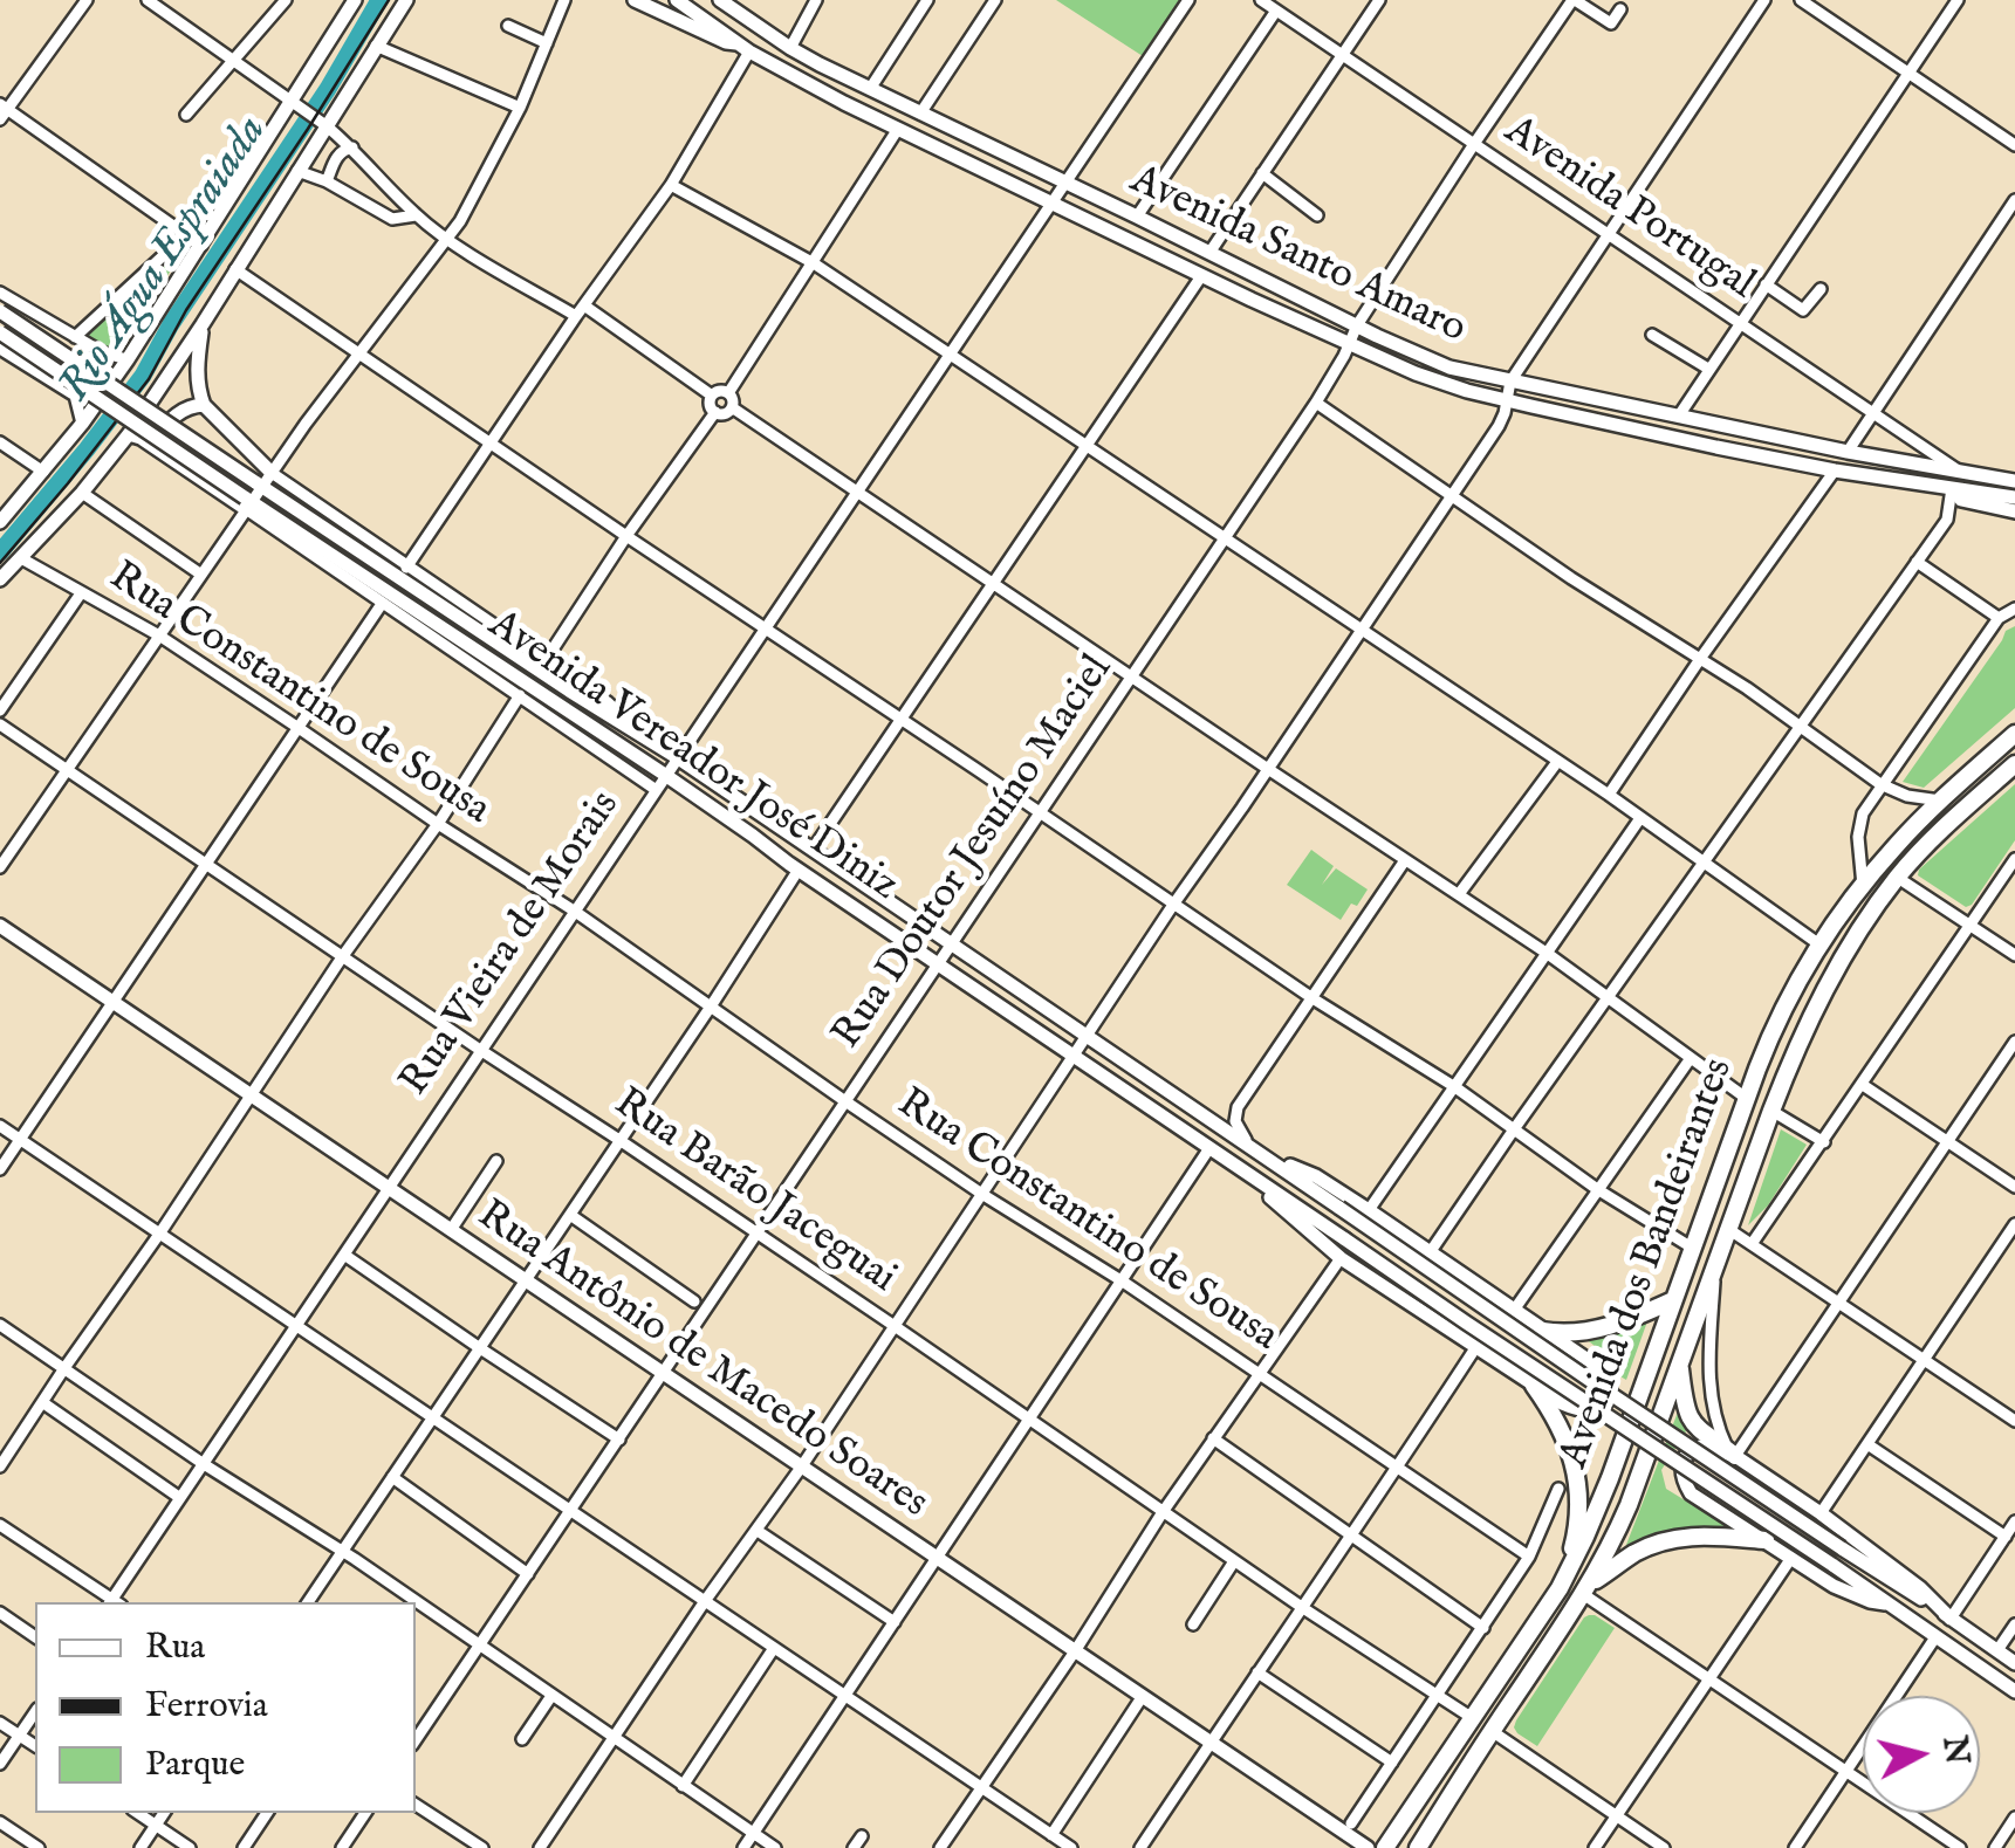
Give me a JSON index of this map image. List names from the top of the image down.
{
  "streets": {
    "highway": ["Avenida dos Bandeirantes"],
    "main road": ["Avenida Santo Amaro", "Avenida Vereador José Diniz", "Rua Antônio de Macedo Soares"],
    "street": [
      "Avenida Portugal",
      "Rua Constantino de Sousa",
      "Rua Doutor Jesuíno Maciel",
      "Rua Vieira de Morais",
      "Rua Barão Jaceguai"
    ]
  },
  "crossings": [
    ["Avenida Portugal", "Avenida Santo Amaro"],
    ["Avenida Portugal", "Rua Doutor Jesuíno Maciel"],
    ["Avenida Santo Amaro", "Rua Doutor Jesuíno Maciel"],
    ["Avenida Santo Amaro", "Rua Vieira de Morais"],
    ["Rua Constantino de Sousa", "Rua Doutor Jesuíno Maciel"],
    ["Rua Constantino de Sousa", "Rua Vieira de Morais"],
    ["Avenida Vereador José Diniz", "Rua Doutor Jesuíno Maciel"],
    ["Avenida Vereador José Diniz", "Rua Vieira de Morais"],
    ["Rua Doutor Jesuíno Maciel", "Rua Barão Jaceguai"],
    ["Rua Doutor Jesuíno Maciel", "Rua Antônio de Macedo Soares"],
    ["Rua Vieira de Morais", "Rua Barão Jaceguai"],
    ["Rua Vieira de Morais", "Rua Antônio de Macedo Soares"],
    ["Rua Barão Jaceguai", "Avenida dos Bandeirantes"]
  ],
  "water": ["Rio Água Espraiada"],
  "legend": ["Rua", "Ferrovia", "Parque"],
  "north": "right"
}
